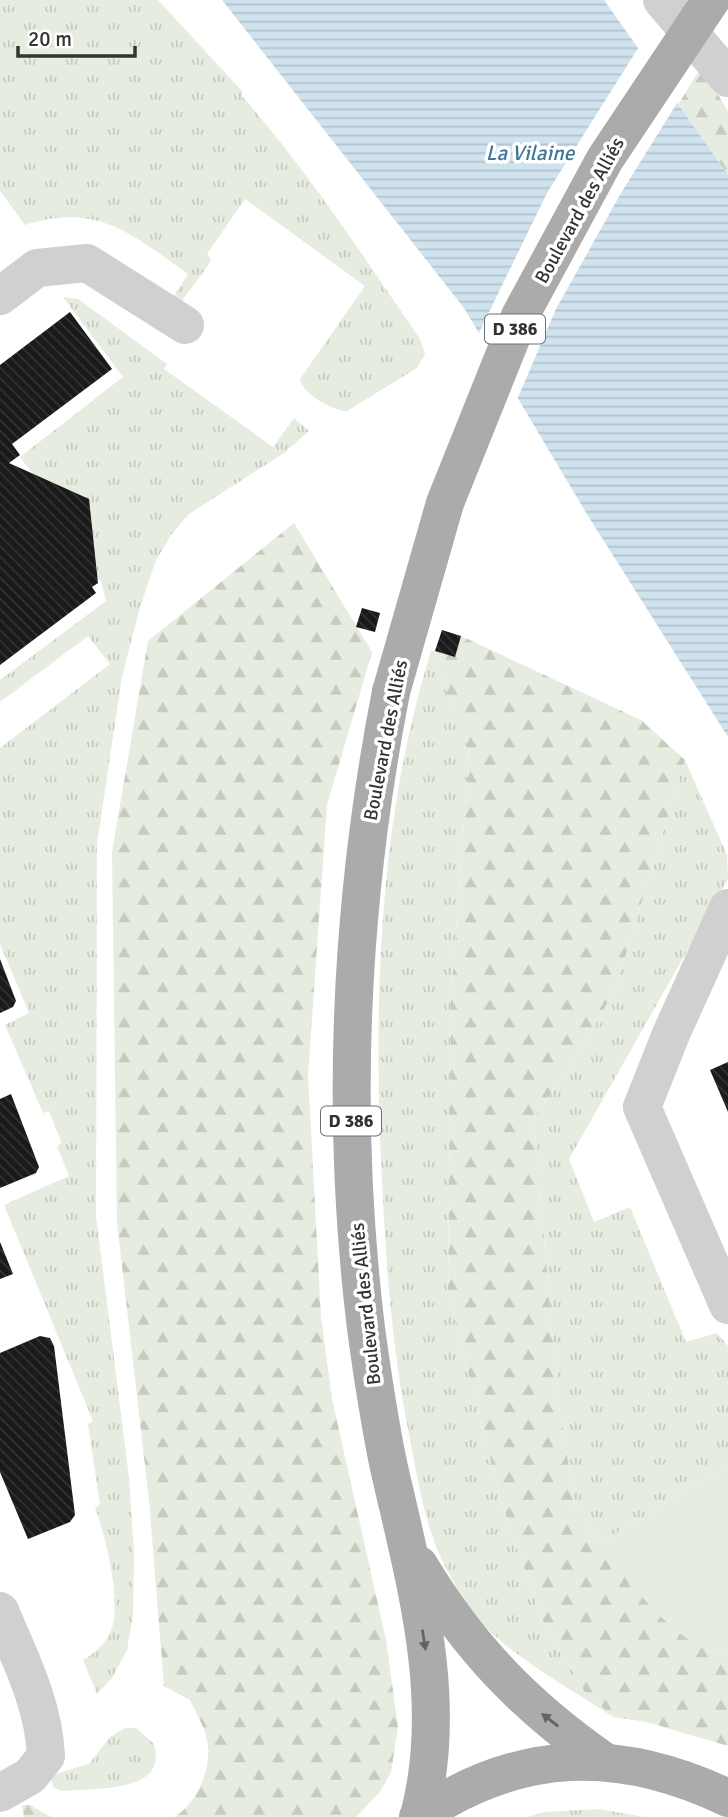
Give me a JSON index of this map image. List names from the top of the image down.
{
  "streets": {
    "main road": ["Boulevard des Alliés", "D 386"]
  },
  "water": ["La Vilaine"],
  "scale_bar": "20 m"
}
